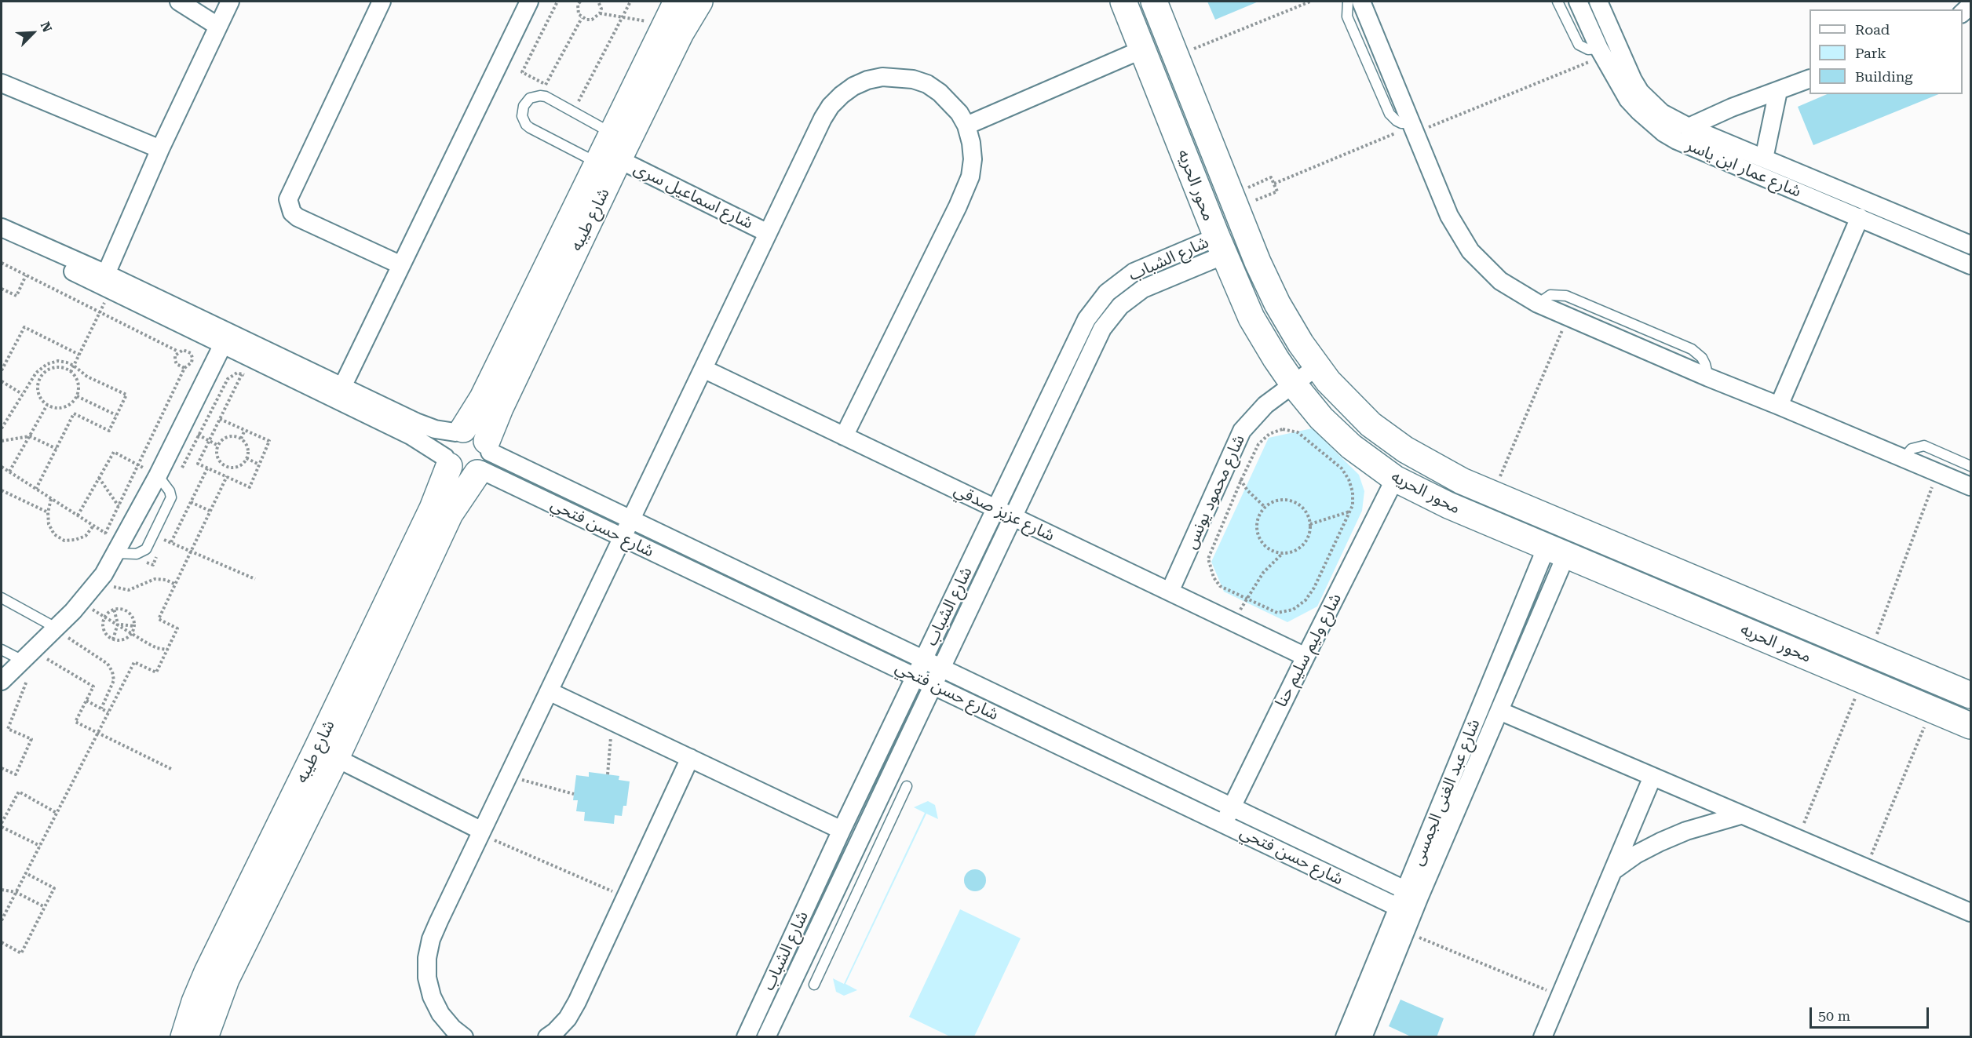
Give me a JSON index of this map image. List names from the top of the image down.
{
  "streets": {
    "main road": ["محور الحريه", "شارع طيبه"],
    "street": [
      "شارع عمار ابن ياسر",
      "شارع اسماعيل سرى",
      "شارع الشباب",
      "شارع محمود يونس",
      "شارع عزيز صدقي",
      "شارع حسن فتحي",
      "شارع وليم سليم حنا",
      "شارع عبد الغنى الجمسى"
    ]
  },
  "crossings": [
    ["محور الحريه", "شارع الشباب"],
    ["محور الحريه", "شارع محمود يونس"],
    ["محور الحريه", "شارع وليم سليم حنا"],
    ["محور الحريه", "شارع عبد الغنى الجمسى"],
    ["شارع اسماعيل سرى", "شارع طيبه"],
    ["شارع طيبه", "شارع حسن فتحي"],
    ["شارع الشباب", "شارع عزيز صدقي"],
    ["شارع الشباب", "شارع حسن فتحي"],
    ["شارع محمود يونس", "شارع عزيز صدقي"],
    ["شارع عزيز صدقي", "شارع وليم سليم حنا"],
    ["شارع حسن فتحي", "شارع وليم سليم حنا"],
    ["شارع حسن فتحي", "شارع عبد الغنى الجمسى"]
  ],
  "legend": ["Road", "Park", "Building"],
  "scale_bar": "50 m",
  "north": "top right"
}
